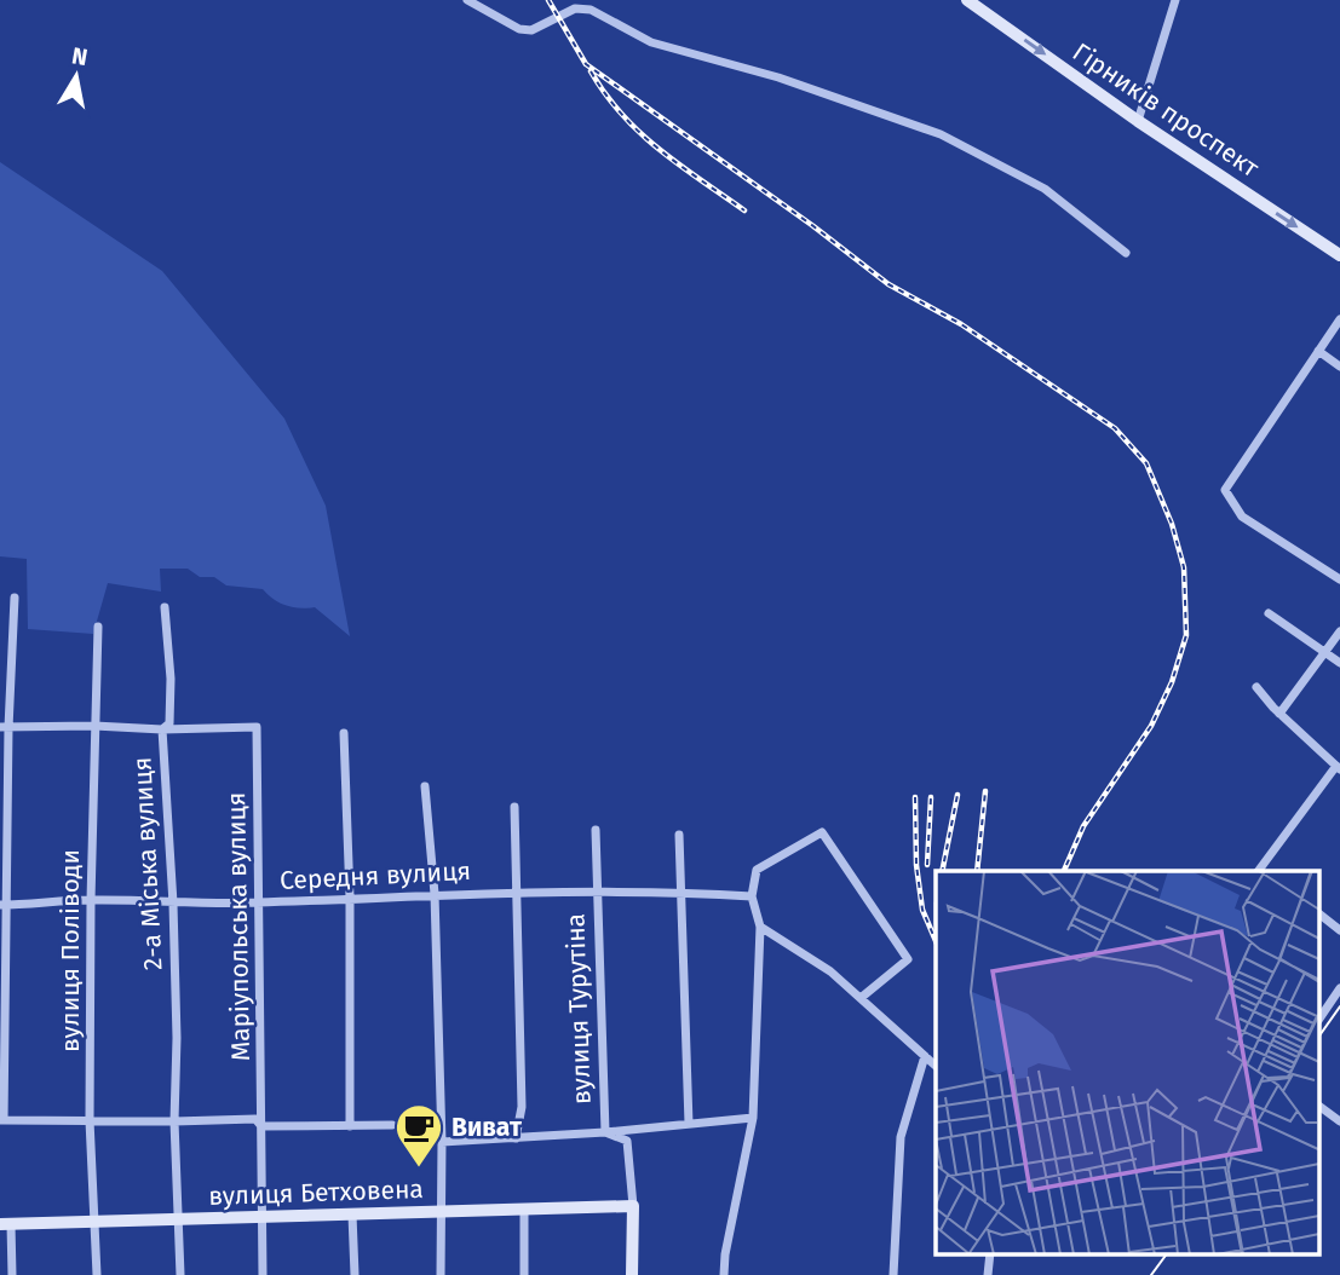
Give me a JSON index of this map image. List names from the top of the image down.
{
  "streets": {
    "street": [
      "Гірників проспект",
      "2-а Міська вулиця",
      "Середня вулиця",
      "Маріупольська вулиця",
      "вулиця Поліводи",
      "вулиця Турутіна",
      "вулиця Бетховена"
    ]
  },
  "crossings": [
    ["2-а Міська вулиця", "Середня вулиця"],
    ["2-а Міська вулиця", "Маріупольська вулиця"],
    ["2-а Міська вулиця", "вулиця Бетховена"],
    ["Середня вулиця", "Маріупольська вулиця"],
    ["Середня вулиця", "вулиця Поліводи"],
    ["Середня вулиця", "вулиця Турутіна"],
    ["Маріупольська вулиця", "вулиця Бетховена"],
    ["вулиця Поліводи", "вулиця Бетховена"],
    ["вулиця Турутіна", "вулиця Бетховена"]
  ],
  "one_way": ["Гірників проспект"],
  "places": {
    "cafe": ["Виват"]
  },
  "north": "top"
}
